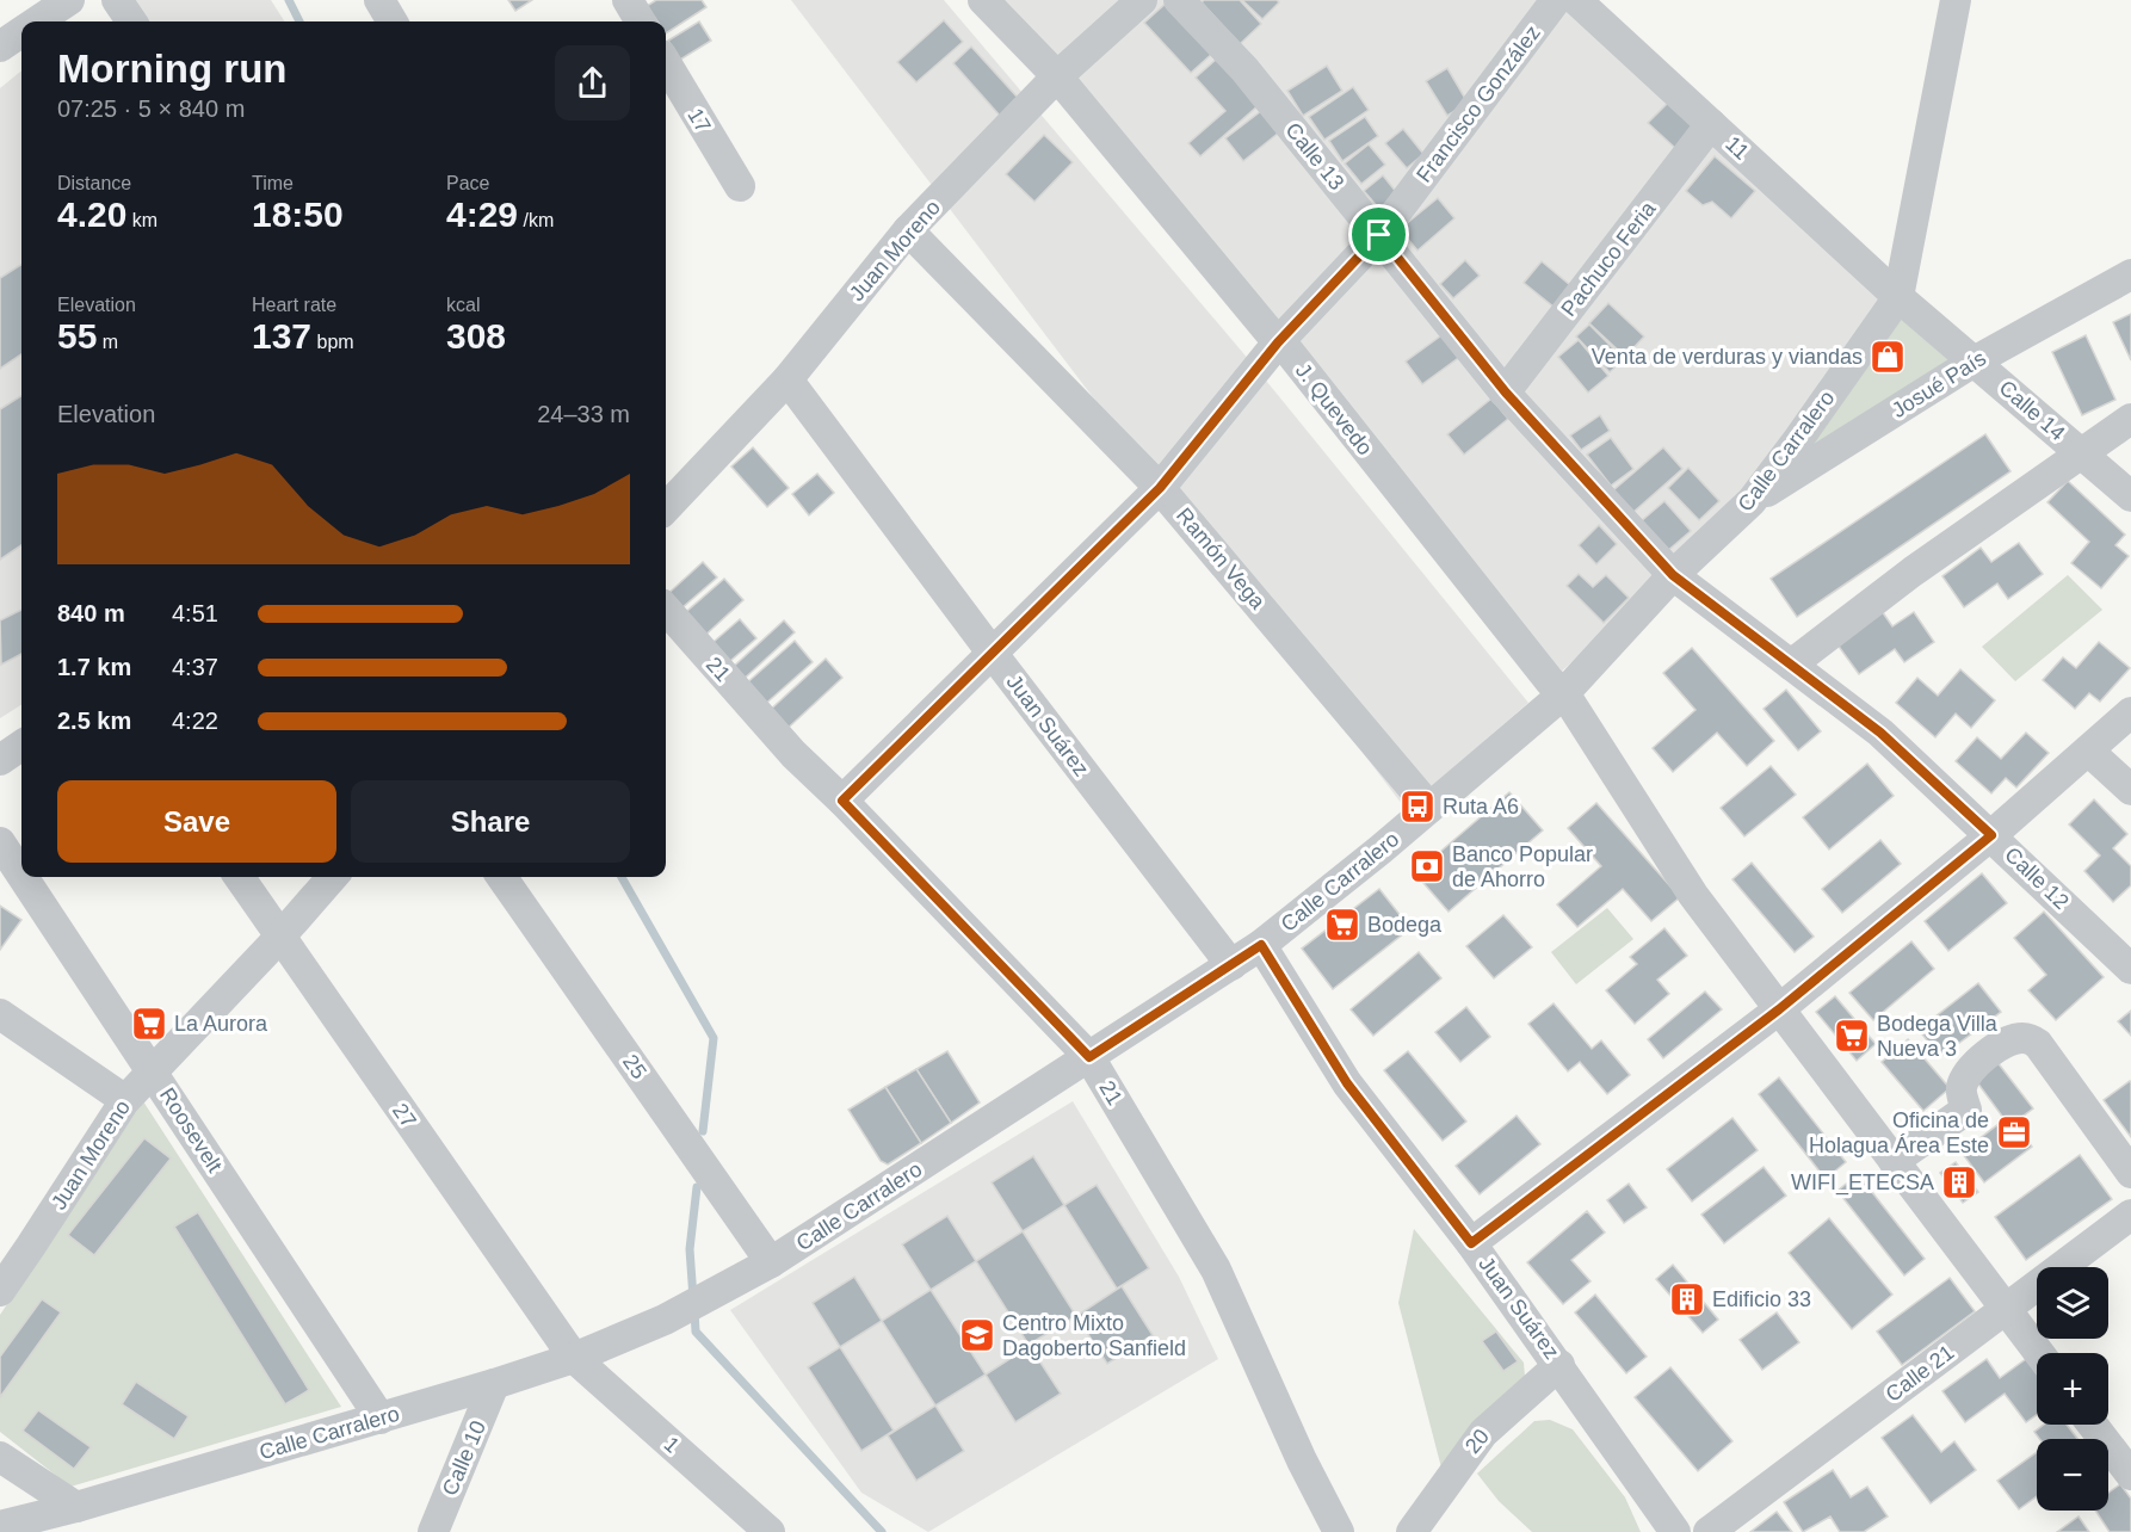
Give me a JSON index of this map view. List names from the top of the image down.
{
  "streets": {
    "street": [
      "Francisco González",
      "17",
      "11",
      "Calle 13",
      "Juan Moreno",
      "Pachuco Feria",
      "Josué País",
      "J. Quevedo",
      "Calle 14",
      "Calle Carralero",
      "Ramón Vega",
      "21",
      "Juan Suárez",
      "Calle 12",
      "25",
      "27",
      "Roosevelt",
      "Calle 21",
      "20",
      "1",
      "Calle 10"
    ]
  },
  "crossings": [
    ["Francisco González", "Calle 13"],
    ["Francisco González", "J. Quevedo"],
    ["Francisco González", "Ramón Vega"],
    ["Francisco González", "21"],
    ["Francisco González", "Juan Suárez"],
    ["11", "Pachuco Feria"],
    ["11", "Calle 14"],
    ["11", "Calle Carralero"],
    ["Calle 13", "Pachuco Feria"],
    ["Calle 13", "Calle Carralero"],
    ["Calle 13", "Calle 12"],
    ["Juan Moreno", "J. Quevedo"],
    ["Juan Moreno", "Ramón Vega"],
    ["Juan Moreno", "Juan Suárez"],
    ["Juan Moreno", "27"],
    ["Juan Moreno", "Roosevelt"],
    ["Josué País", "Calle 14"],
    ["Josué País", "Calle Carralero"],
    ["J. Quevedo", "Calle Carralero"],
    ["J. Quevedo", "Calle 21"],
    ["Calle 14", "Calle Carralero"],
    ["Calle Carralero", "Ramón Vega"],
    ["Calle Carralero", "21"],
    ["Calle Carralero", "Juan Suárez"],
    ["Calle Carralero", "Calle 12"],
    ["Calle Carralero", "25"],
    ["Calle Carralero", "27"],
    ["Calle Carralero", "Roosevelt"],
    ["Calle Carralero", "1"],
    ["Calle Carralero", "Calle 10"],
    ["Juan Suárez", "20"],
    ["27", "1"]
  ],
  "places": {
    "shop": ["Venta de verduras y viandas"],
    "bus stop": ["Ruta A6"],
    "bank": ["Banco Popular de Ahorro"],
    "supermarket": ["Bodega", "La Aurora", "Bodega Villa Nueva 3"],
    "office": ["Oficina de Holagua Área Este"],
    "building": ["WIFI_ETECSA", "Edificio 33"],
    "school or university": ["Centro Mixto Dagoberto Sanfield"]
  },
  "page": {
    "heading": ["Morning run", "07:25 · 5 × 840 m"],
    "stats": [
      ["Distance", "4.20 km"],
      ["Time", "18:50"],
      ["Pace", "4:29 /km"],
      ["Elevation", "55 m"],
      ["Heart rate", "137 bpm"],
      ["kcal", "308"]
    ],
    "chart": ["Elevation", "24–33 m"],
    "list": [
      {
        "name": "840 m",
        "note": "4:51"
      },
      {
        "name": "1.7 km",
        "note": "4:37"
      },
      {
        "name": "2.5 km",
        "note": "4:22"
      }
    ],
    "buttons": ["Save", "Share"],
    "map_buttons": ["+", "−"]
  }
}
